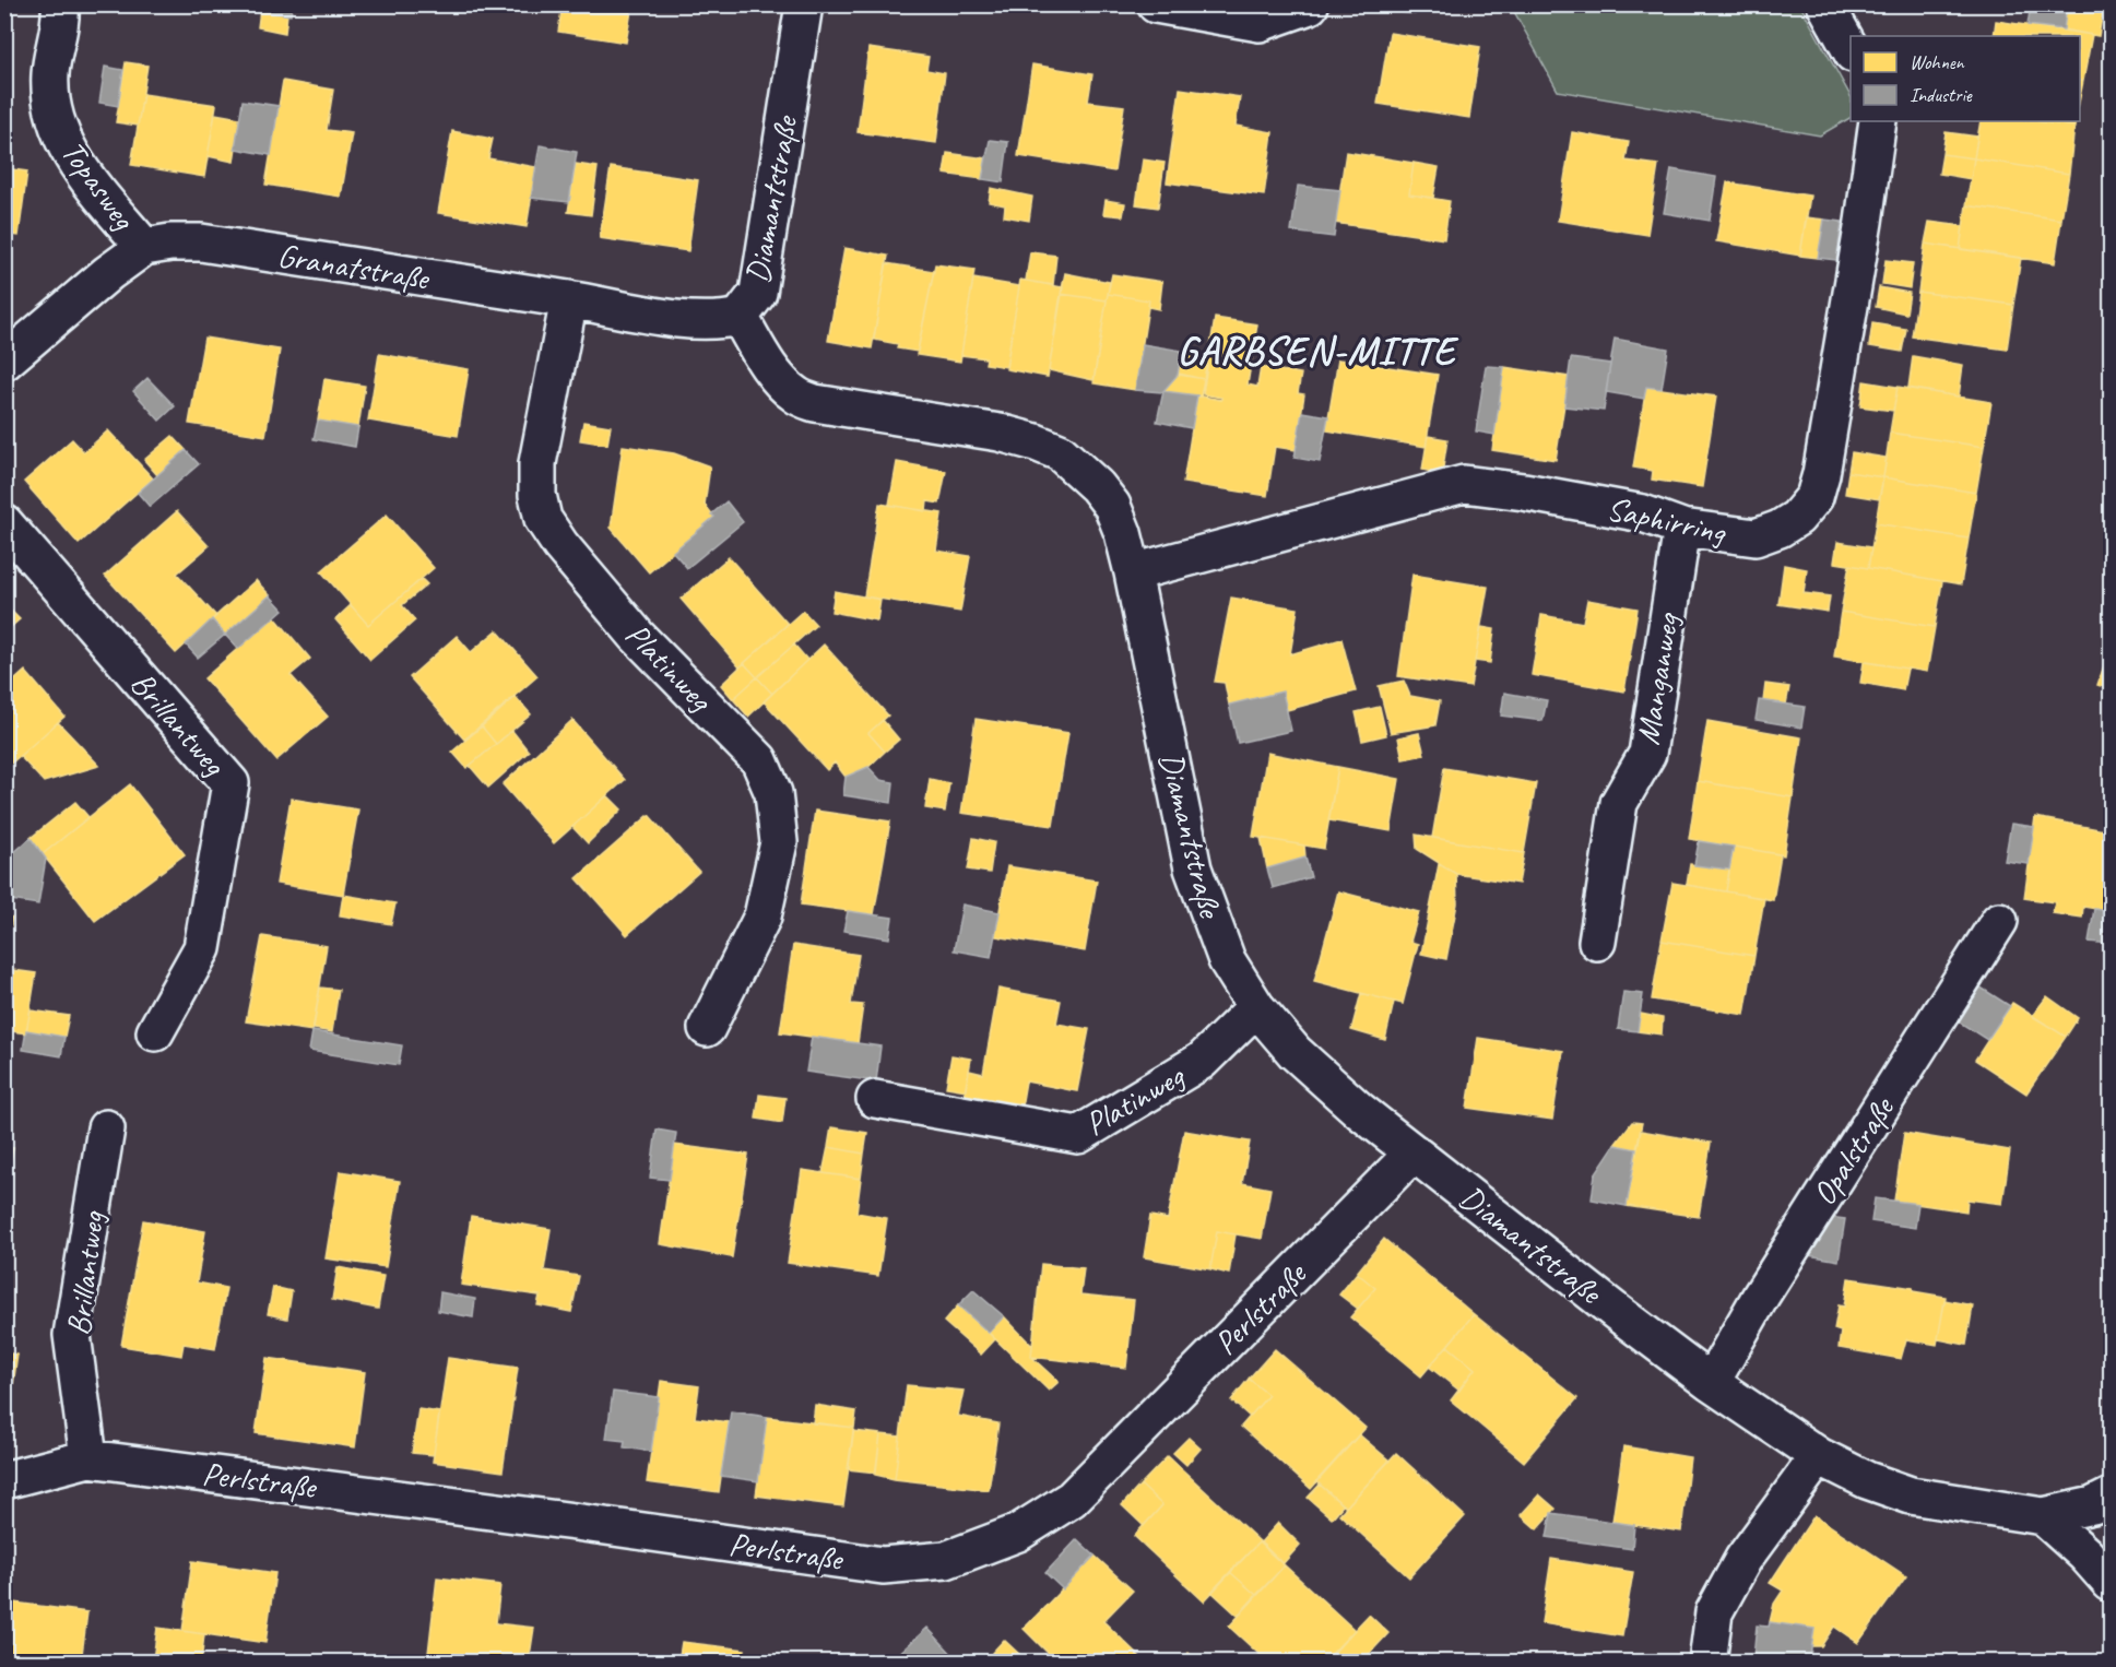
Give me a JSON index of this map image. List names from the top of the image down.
{
  "streets": {
    "street": [
      "Topasweg",
      "Diamantstraße",
      "Granatstraße",
      "Saphirring",
      "Platinweg",
      "Manganweg",
      "Brillantweg",
      "Opalstraße",
      "Perlstraße"
    ]
  },
  "crossings": [
    ["Topasweg", "Granatstraße"],
    ["Diamantstraße", "Granatstraße"],
    ["Diamantstraße", "Saphirring"],
    ["Diamantstraße", "Platinweg"],
    ["Diamantstraße", "Opalstraße"],
    ["Diamantstraße", "Perlstraße"],
    ["Granatstraße", "Platinweg"],
    ["Saphirring", "Manganweg"],
    ["Brillantweg", "Perlstraße"]
  ],
  "districts": ["GARBSEN-MITTE"],
  "legend": ["Wohnen", "Industrie"]
}
